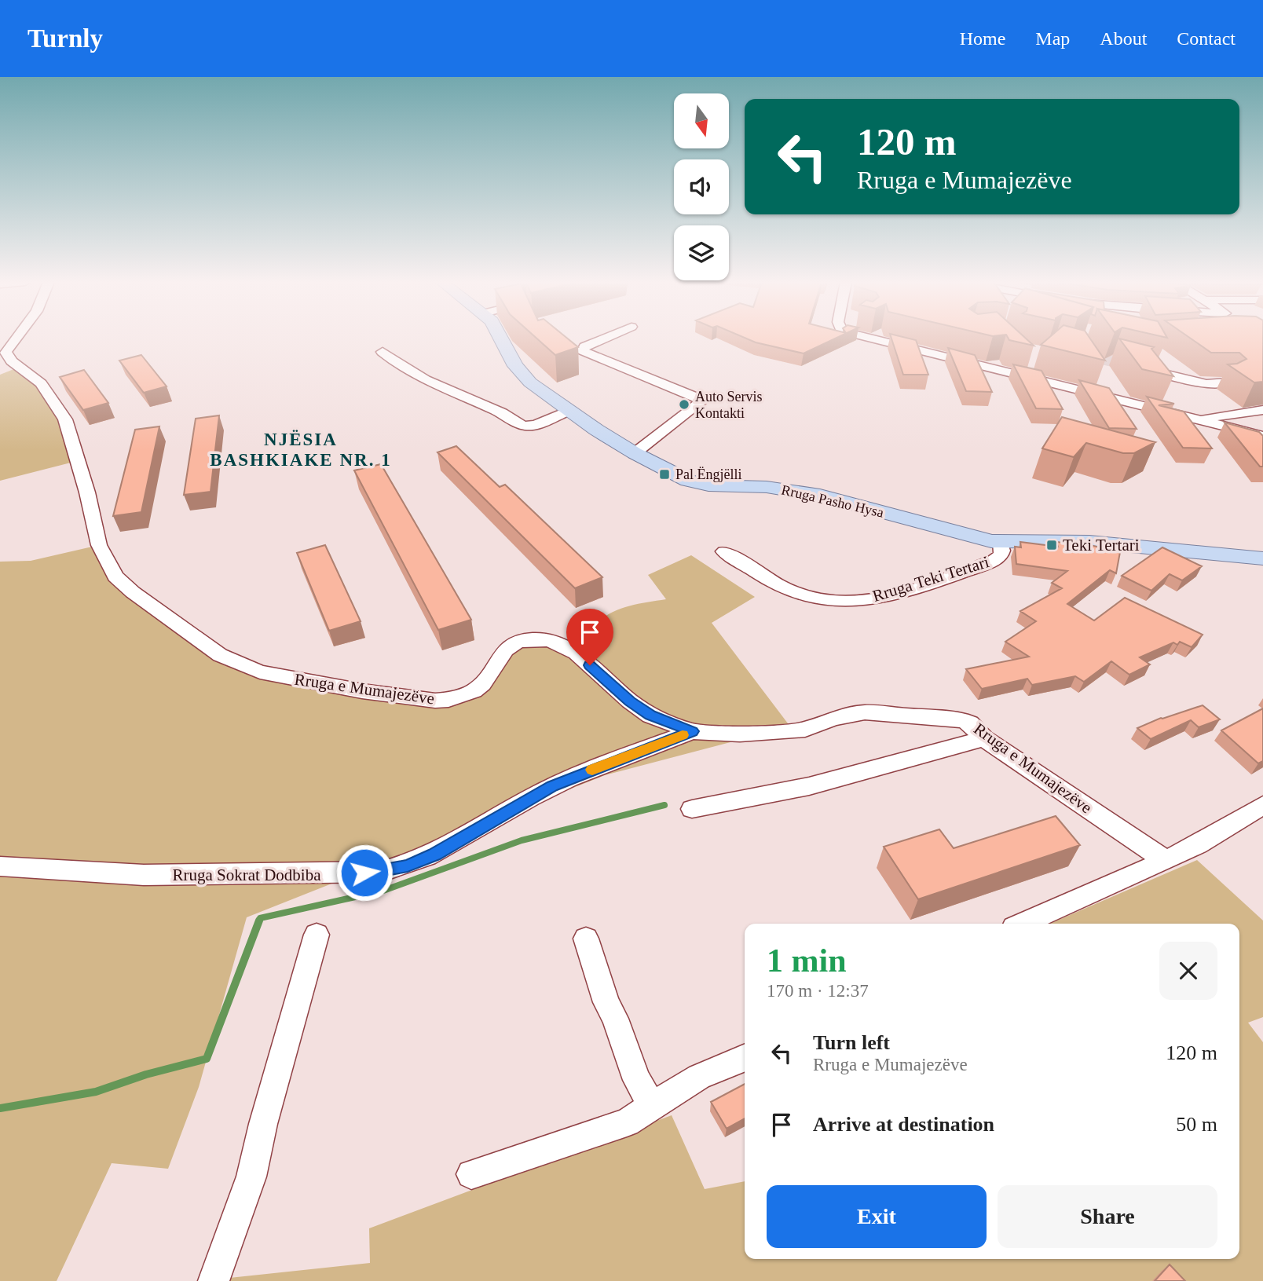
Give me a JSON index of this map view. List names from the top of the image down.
{
  "streets": {
    "main road": ["Rruga Pasho Hysa"],
    "street": ["Rruga Teki Tertari", "Rruga e Mumajezëve", "Rruga Sokrat Dodbiba"]
  },
  "crossings": [
    ["Rruga Pasho Hysa", "Rruga Teki Tertari"],
    ["Rruga e Mumajezëve", "Rruga Sokrat Dodbiba"]
  ],
  "districts": ["NJËSIA BASHKIAKE NR. 1"],
  "places": {
    "other": ["Auto Servis Kontakti"],
    "transit": ["Pal Ëngjëlli", "Teki Tertari"]
  },
  "north": "bottom",
  "page": {
    "header": "Turnly",
    "nav": [
      "Home",
      "Map",
      "About",
      "Contact"
    ],
    "turn": ["120 m", "Rruga e Mumajezëve"],
    "heading": ["1 min", "170 m · 12:37"],
    "list": [
      {
        "name": "Turn left",
        "note": "Rruga e Mumajezëve",
        "value": "120 m"
      },
      {
        "name": "Arrive at destination",
        "value": "50 m"
      }
    ],
    "buttons": ["Exit", "Share"]
  }
}
